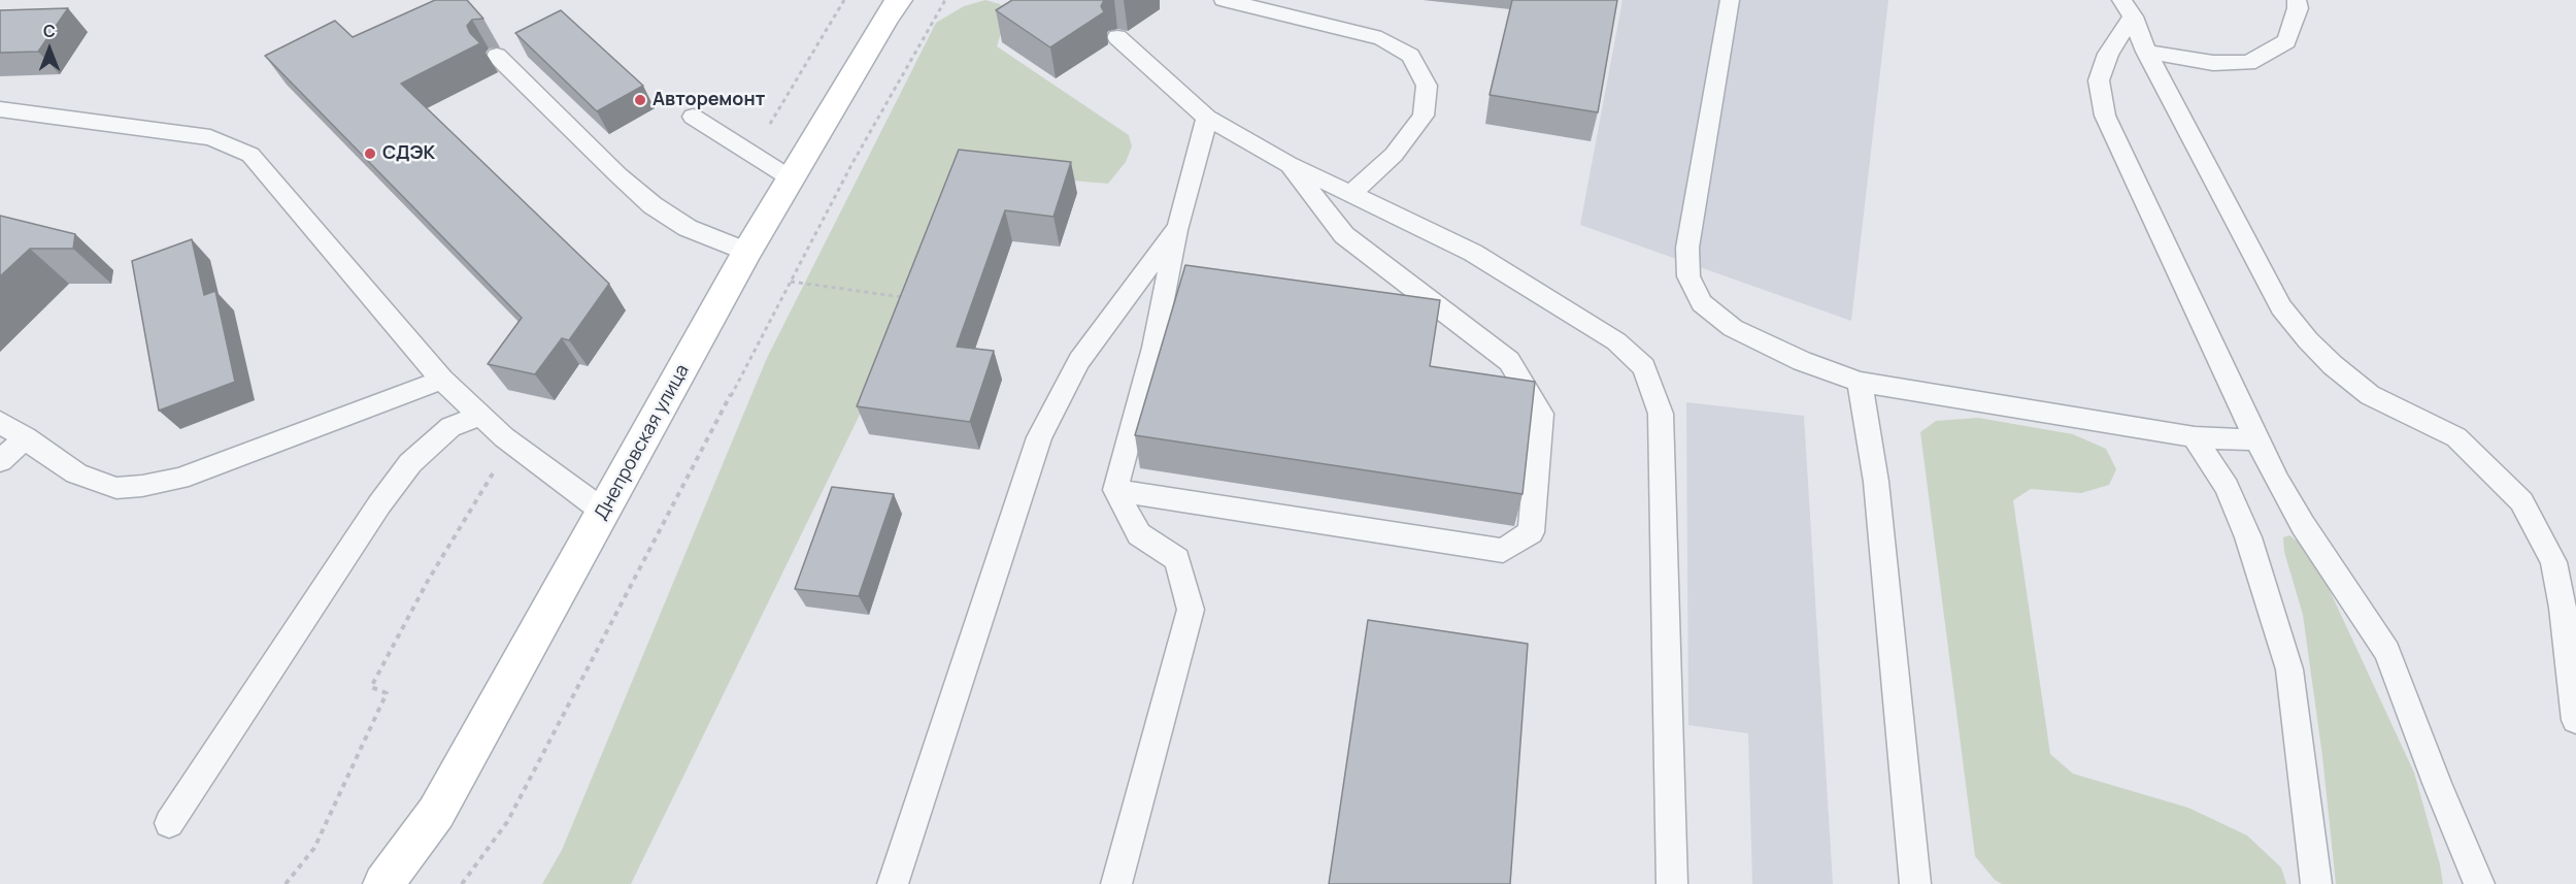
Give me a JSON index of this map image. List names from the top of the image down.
{
  "streets": {
    "main road": ["Днепровская улица"]
  },
  "places": ["Авторемонт", "СДЭК"],
  "north": "top"
}
